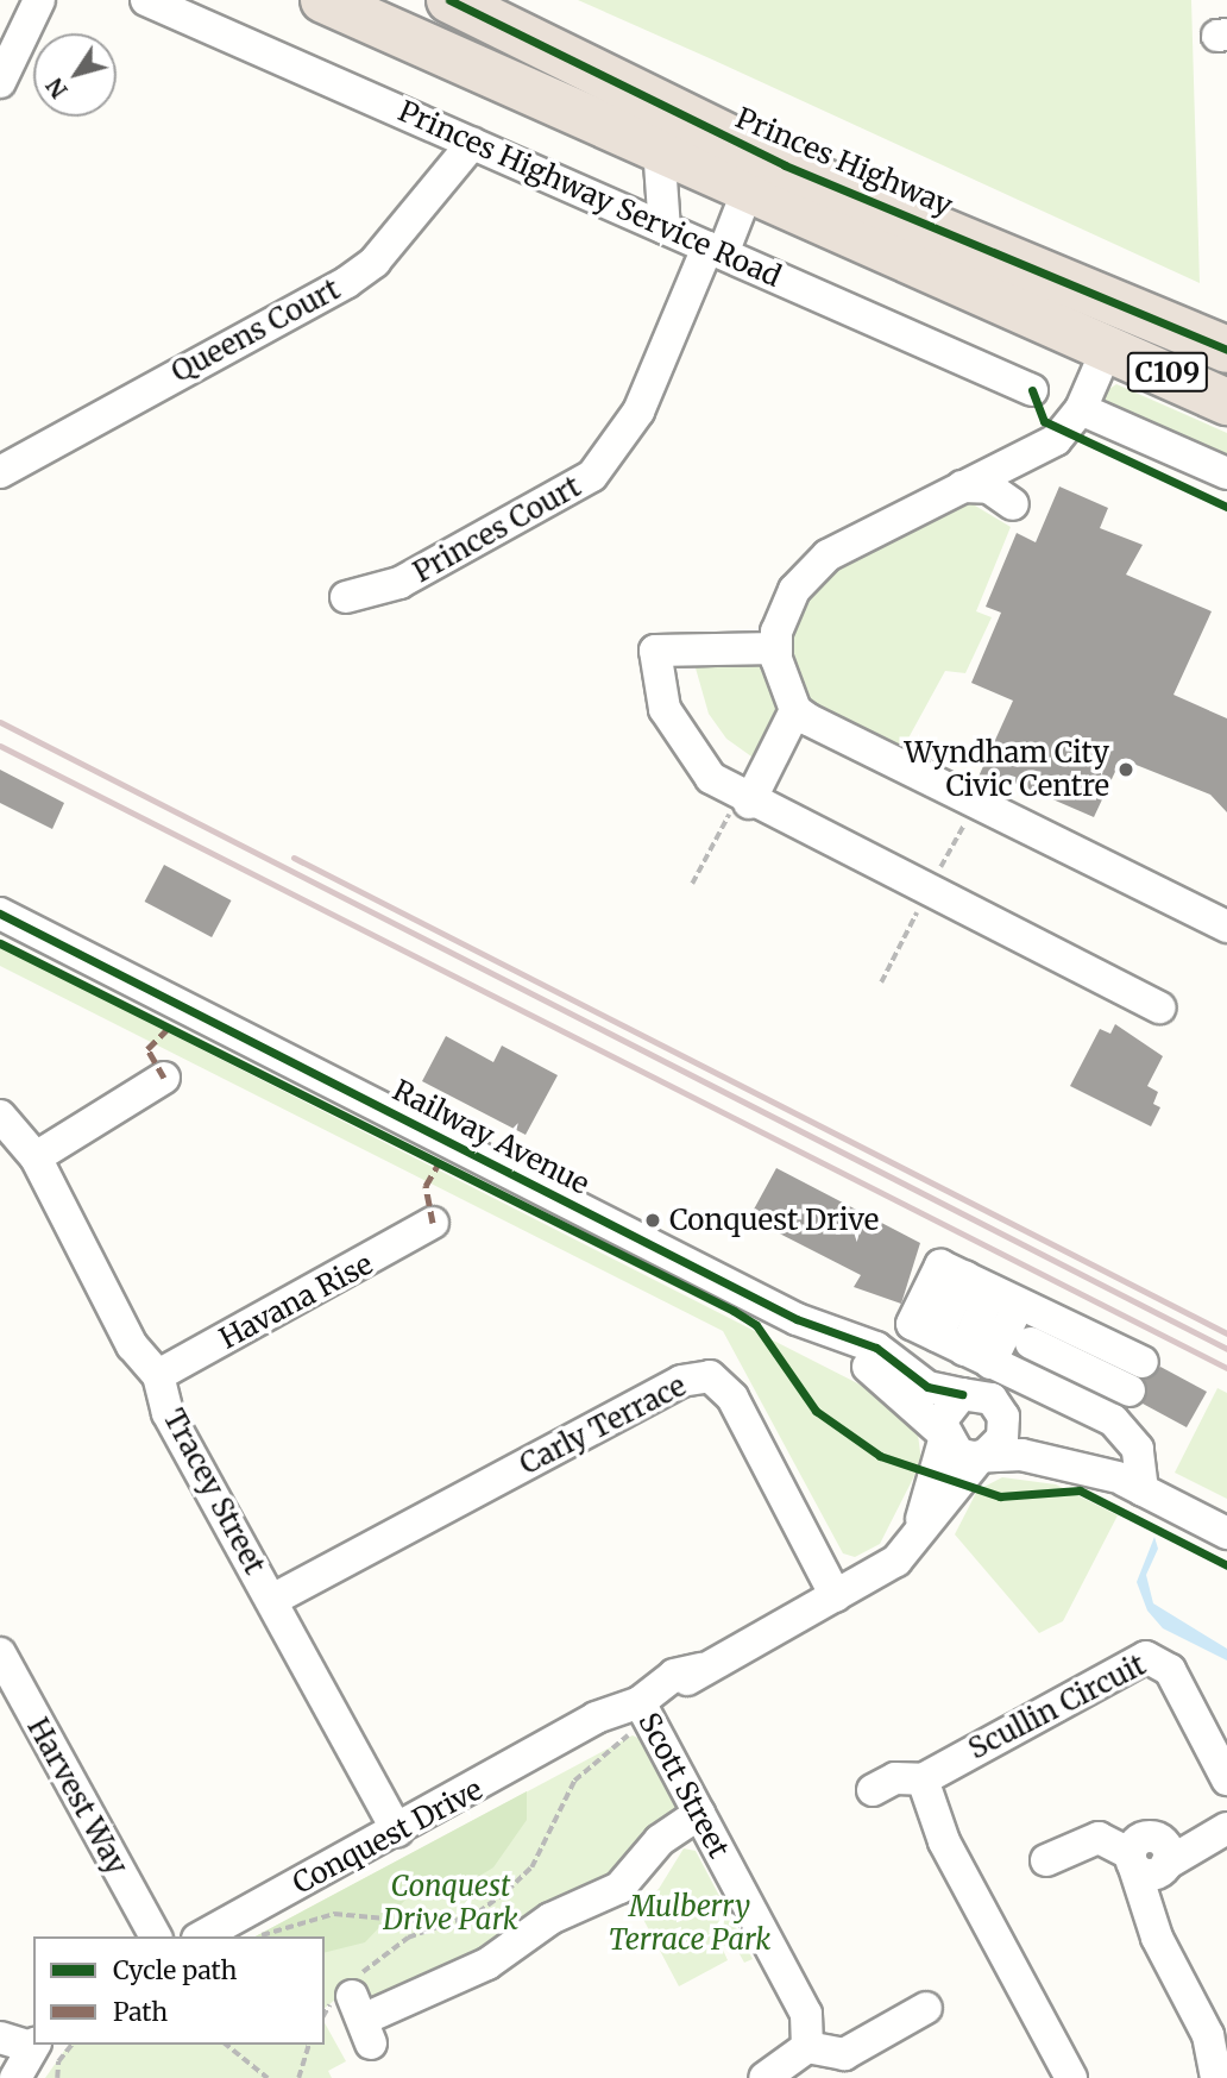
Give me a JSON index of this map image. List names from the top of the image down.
{
  "streets": {
    "highway": ["Princes Highway", "C109"],
    "street": [
      "Princes Highway Service Road",
      "Queens Court",
      "Princes Court",
      "Railway Avenue",
      "Havana Rise",
      "Carly Terrace",
      "Tracey Street",
      "Scullin Circuit",
      "Scott Street",
      "Harvest Way",
      "Conquest Drive"
    ]
  },
  "crossings": [
    ["Princes Highway", "Princes Highway Service Road"],
    ["Princes Highway", "Princes Court"],
    ["Princes Highway Service Road", "Queens Court"],
    ["Princes Highway Service Road", "Princes Court"],
    ["Railway Avenue", "Conquest Drive"],
    ["Havana Rise", "Tracey Street"],
    ["Carly Terrace", "Tracey Street"],
    ["Carly Terrace", "Conquest Drive"],
    ["Tracey Street", "Conquest Drive"],
    ["Scott Street", "Conquest Drive"]
  ],
  "parks": ["Conquest Drive Park", "Mulberry Terrace Park"],
  "places": ["Wyndham City Civic Centre", "Conquest Drive"],
  "legend": ["Cycle path", "Path"],
  "north": "bottom left"
}
